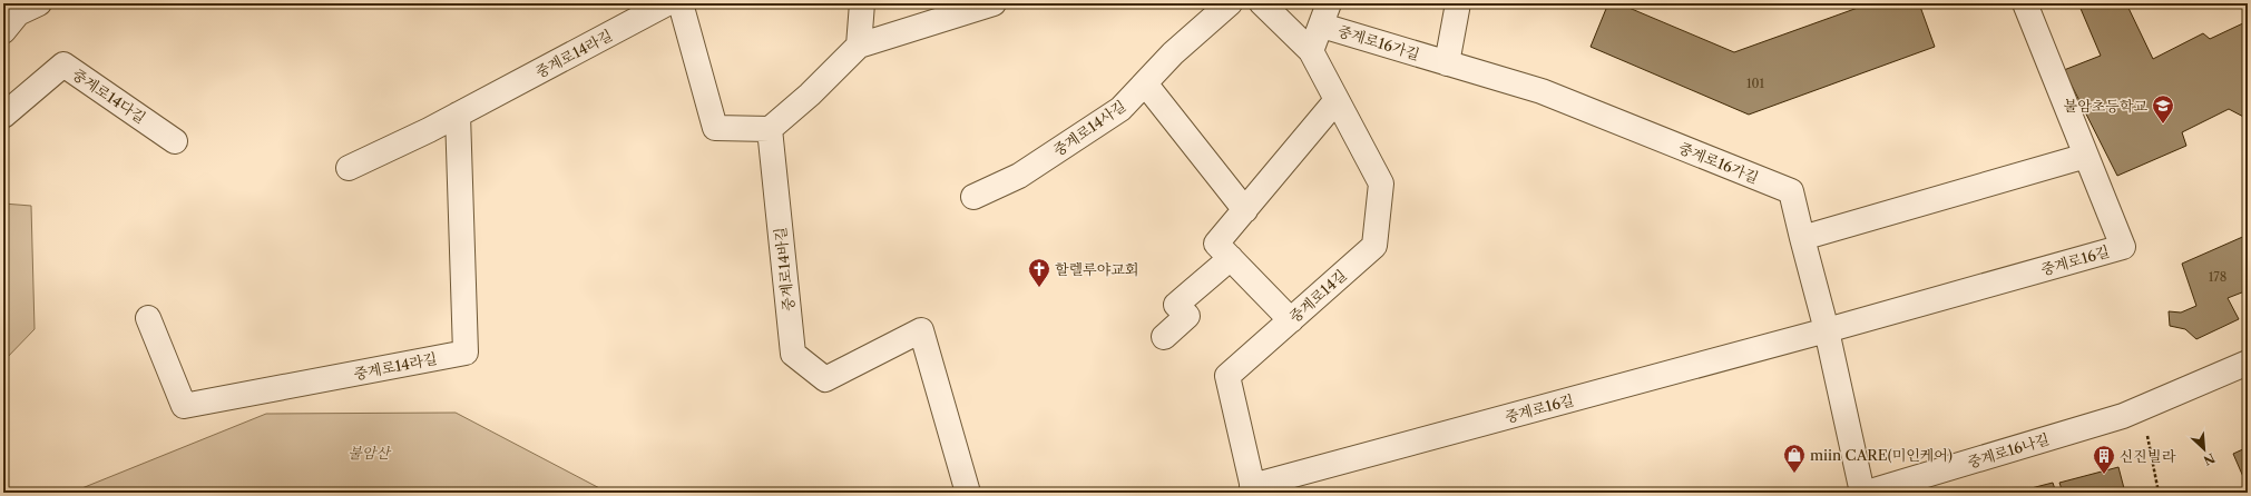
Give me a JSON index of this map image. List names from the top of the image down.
{
  "streets": {
    "street": [
      "중계로16가길",
      "중계로14라길",
      "중계로14다길",
      "중계로14사길",
      "중계로16길",
      "중계로14바길",
      "중계로14길",
      "중계로16나길"
    ]
  },
  "crossings": [
    ["중계로16길", "중계로14길"]
  ],
  "parks": ["불암산"],
  "places": {
    "school or university": ["불암초등학교"],
    "church": ["할렐루야교회"],
    "shop": ["miin CARE(미인케어)"],
    "building": ["신진빌라"]
  },
  "house_numbers": ["101", "178"],
  "north": "bottom right"
}
